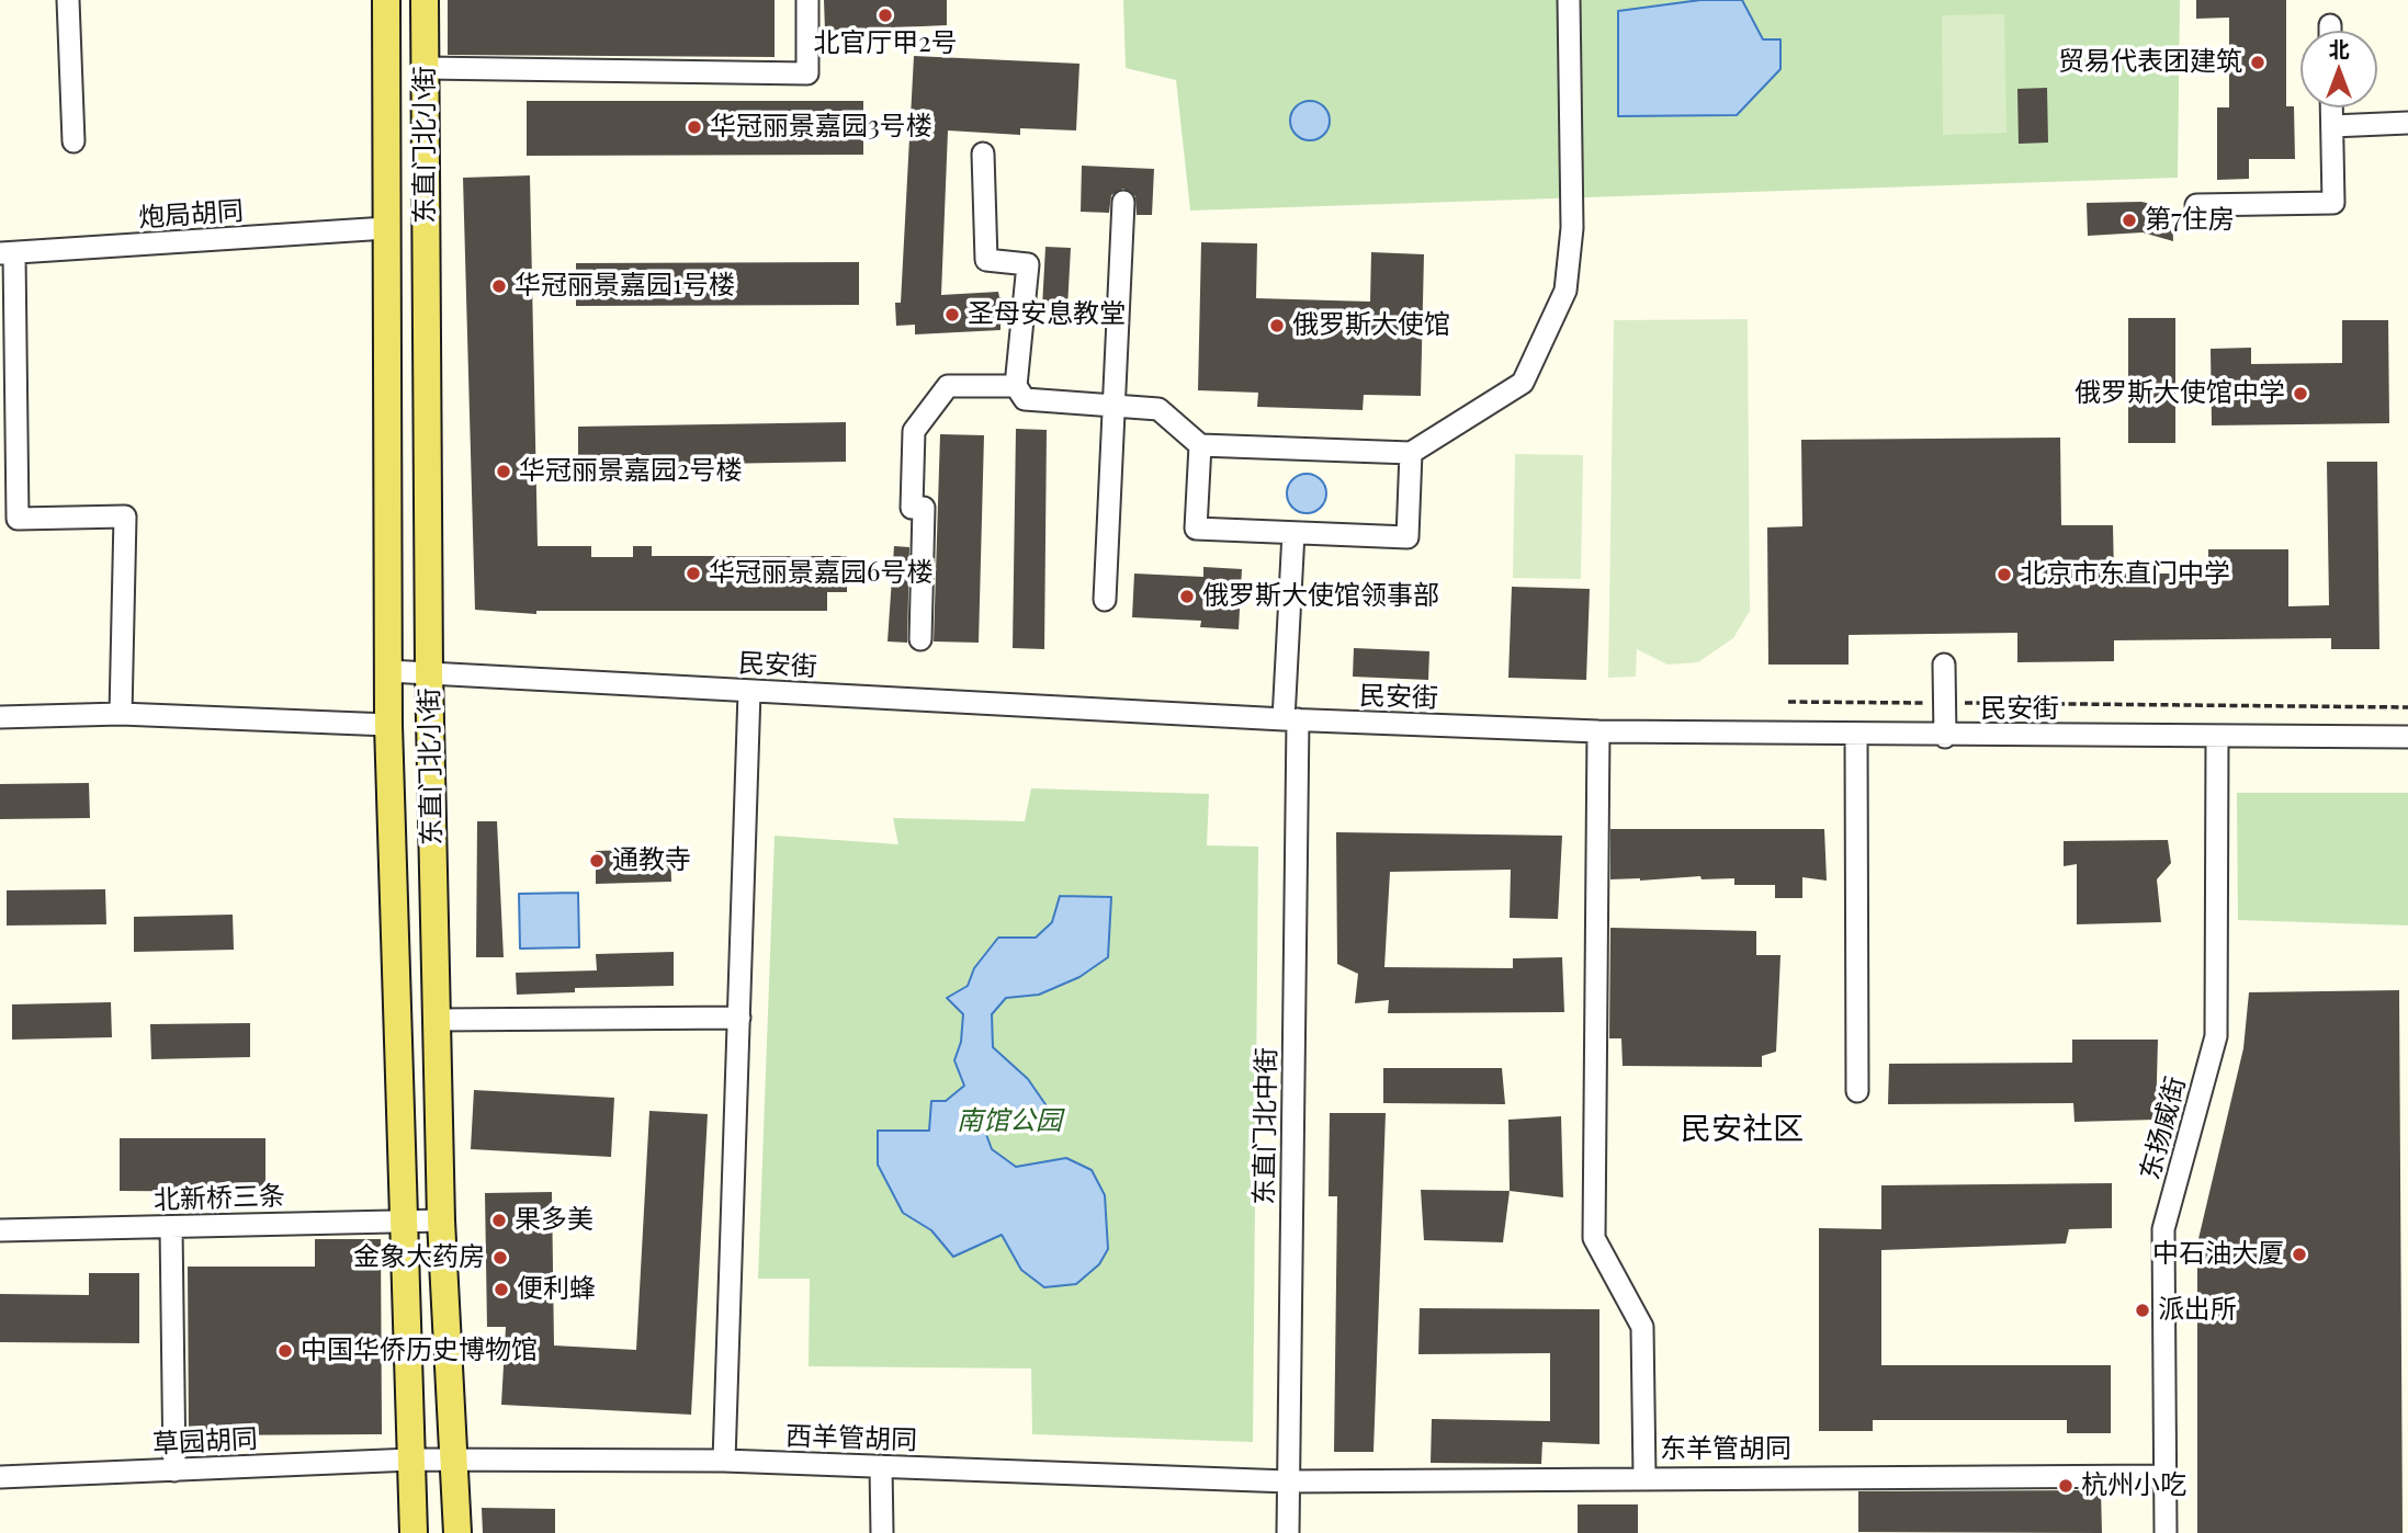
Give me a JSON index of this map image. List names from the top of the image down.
{
  "streets": {
    "main road": ["东直门北小街"],
    "street": [
      "炮局胡同",
      "民安街",
      "东直门北中街",
      "东扬威街",
      "北新桥三条",
      "西羊管胡同",
      "草园胡同",
      "东羊管胡同"
    ]
  },
  "crossings": [
    ["东直门北小街", "炮局胡同"],
    ["东直门北小街", "民安街"],
    ["东直门北小街", "北新桥三条"],
    ["东直门北小街", "西羊管胡同"],
    ["东直门北小街", "草园胡同"],
    ["民安街", "东直门北中街"],
    ["民安街", "东扬威街"],
    ["东直门北中街", "西羊管胡同"],
    ["东直门北中街", "东羊管胡同"],
    ["东扬威街", "东羊管胡同"],
    ["西羊管胡同", "草园胡同"],
    ["西羊管胡同", "东羊管胡同"]
  ],
  "districts": ["民安社区"],
  "parks": ["南馆公园"],
  "places": [
    "北官厅甲2号",
    "贸易代表团建筑",
    "华冠丽景嘉园3号楼",
    "第7住房",
    "华冠丽景嘉园1号楼",
    "圣母安息教堂",
    "俄罗斯大使馆",
    "俄罗斯大使馆中学",
    "华冠丽景嘉园2号楼",
    "华冠丽景嘉园6号楼",
    "北京市东直门中学",
    "俄罗斯大使馆领事部",
    "通教寺",
    "果多美",
    "中石油大厦",
    "金象大药房",
    "便利蜂",
    "派出所",
    "中国华侨历史博物馆",
    "杭州小吃"
  ],
  "north": "top"
}
